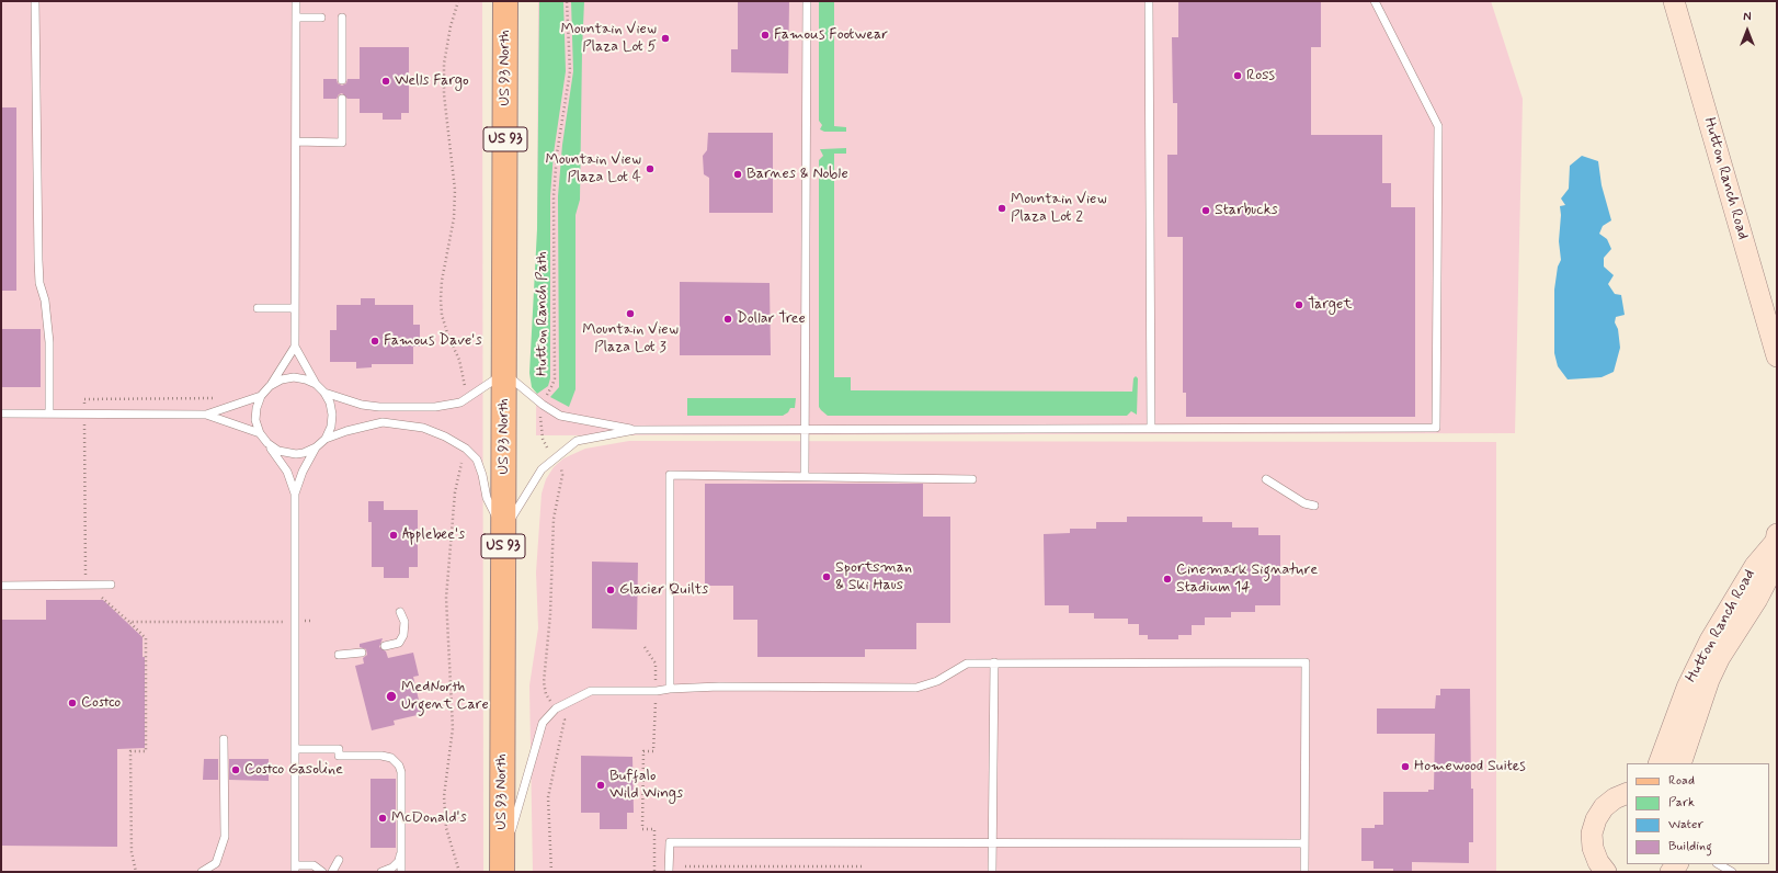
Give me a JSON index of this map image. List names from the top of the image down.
{
  "streets": {
    "main road": ["US 93 North", "US 93", "Hutton Ranch Road"],
    "path": ["Hutton Ranch Path"]
  },
  "places": [
    "Famous Footwear",
    "Mountain View Plaza Lot 5",
    "Ross",
    "Wells Fargo",
    "Mountain View Plaza Lot 4",
    "Barnes & Noble",
    "Mountain View Plaza Lot 2",
    "Starbucks",
    "Target",
    "Mountain View Plaza Lot 3",
    "Dollar Tree",
    "Famous Dave's",
    "Applebee's",
    "Sportsman & Ski Haus",
    "Cinemark Signature Stadium 14",
    "Glacier Quilts",
    "MedNorth Urgent Care",
    "Costco",
    "Homewood Suites",
    "Costco Gasoline",
    "Buffalo Wild Wings",
    "McDonald's"
  ],
  "legend": [
    "Road",
    "Park",
    "Water",
    "Building"
  ],
  "north": "top"
}
